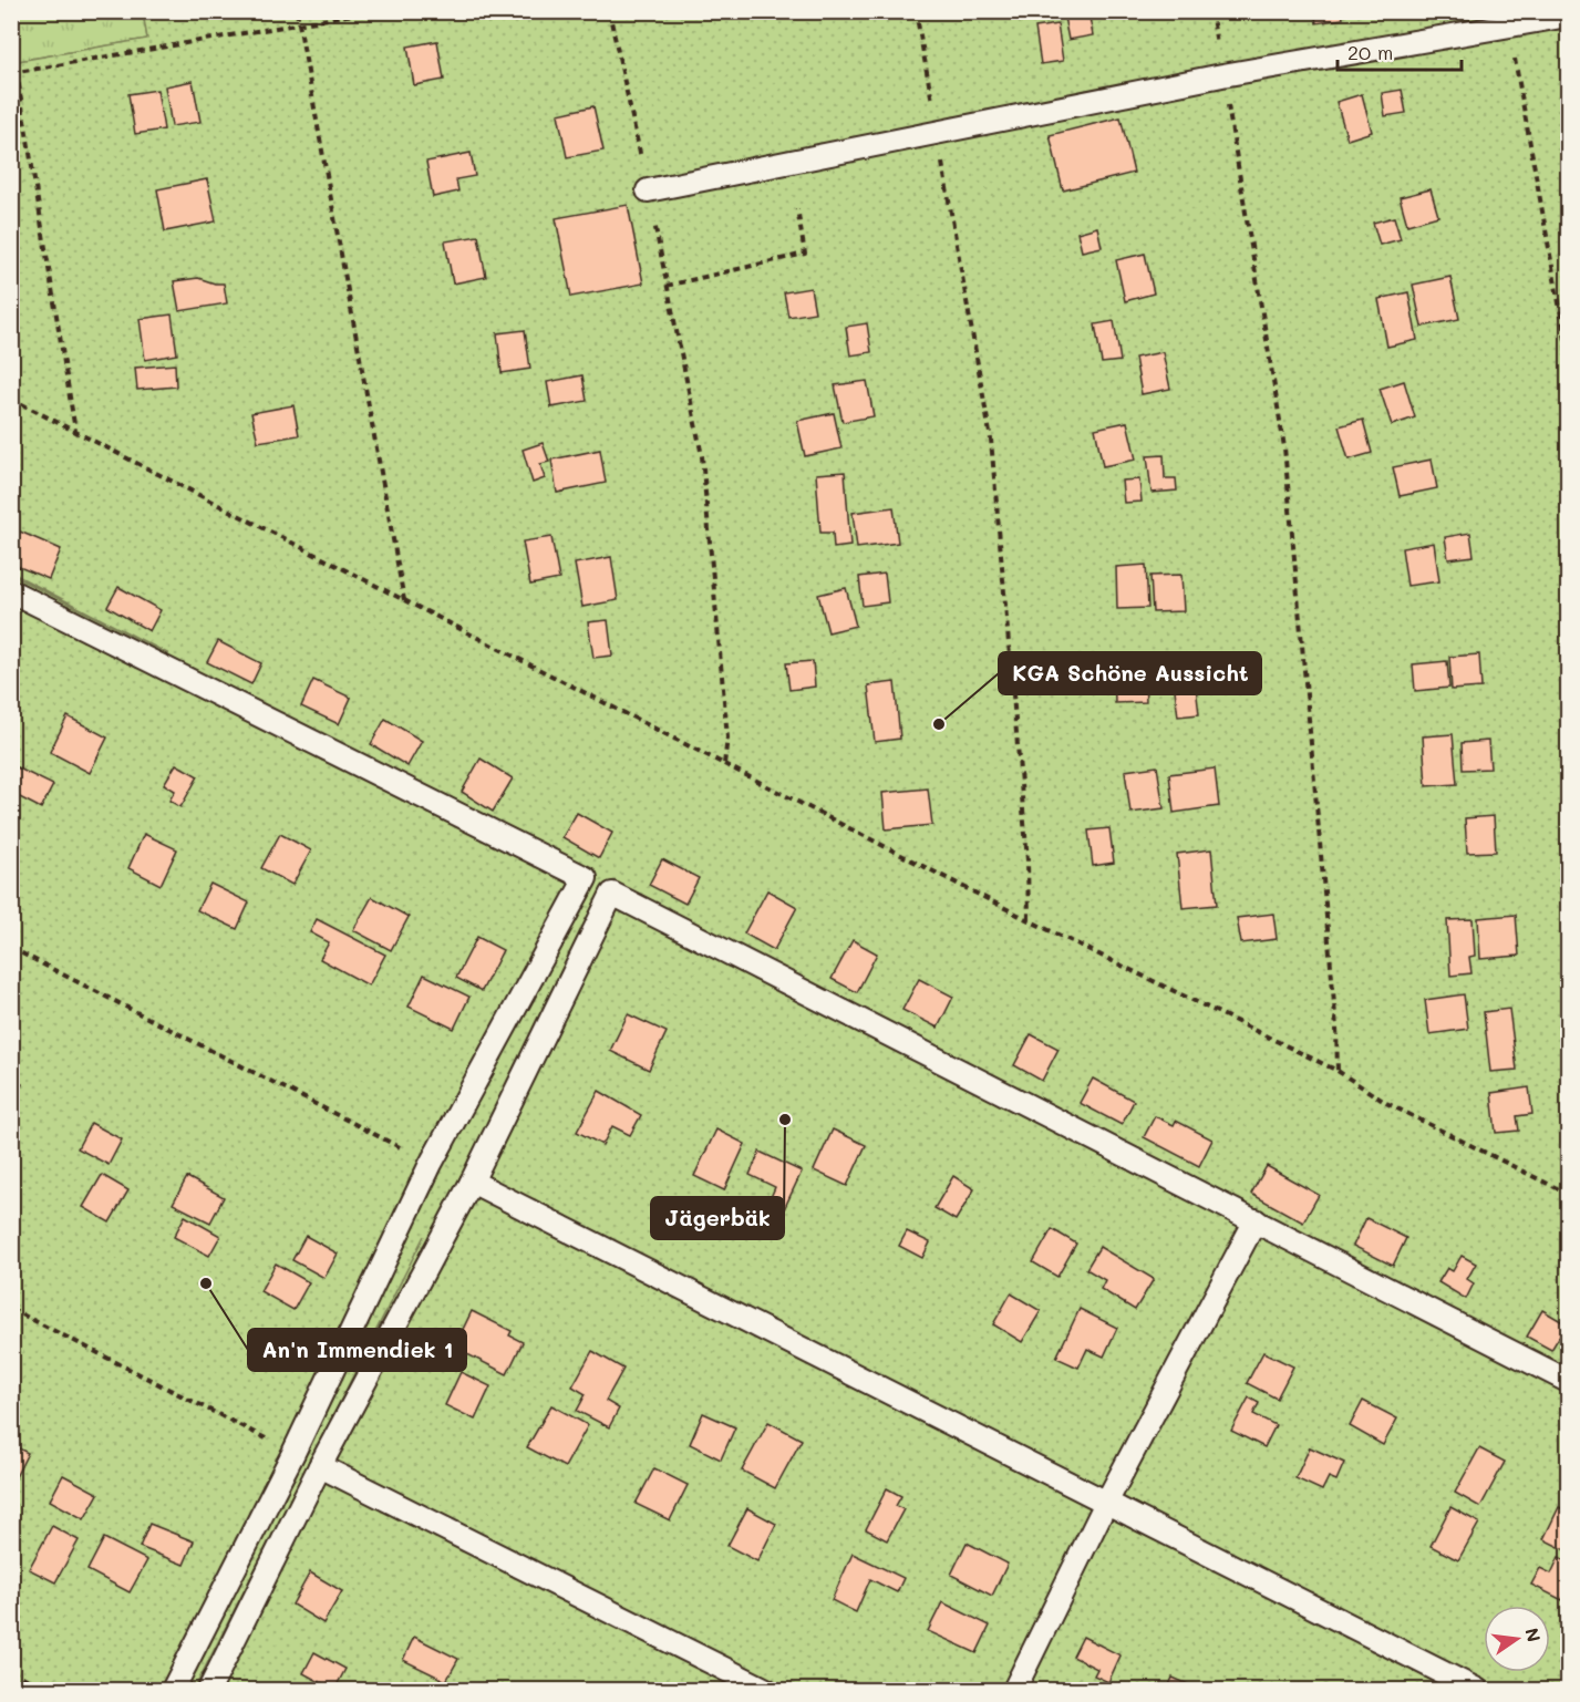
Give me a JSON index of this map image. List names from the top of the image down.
{
  "places": ["KGA Schöne Aussicht", "Jägerbäk", "An'n Immendiek 1"],
  "scale_bar": "20 m",
  "north": "right"
}
